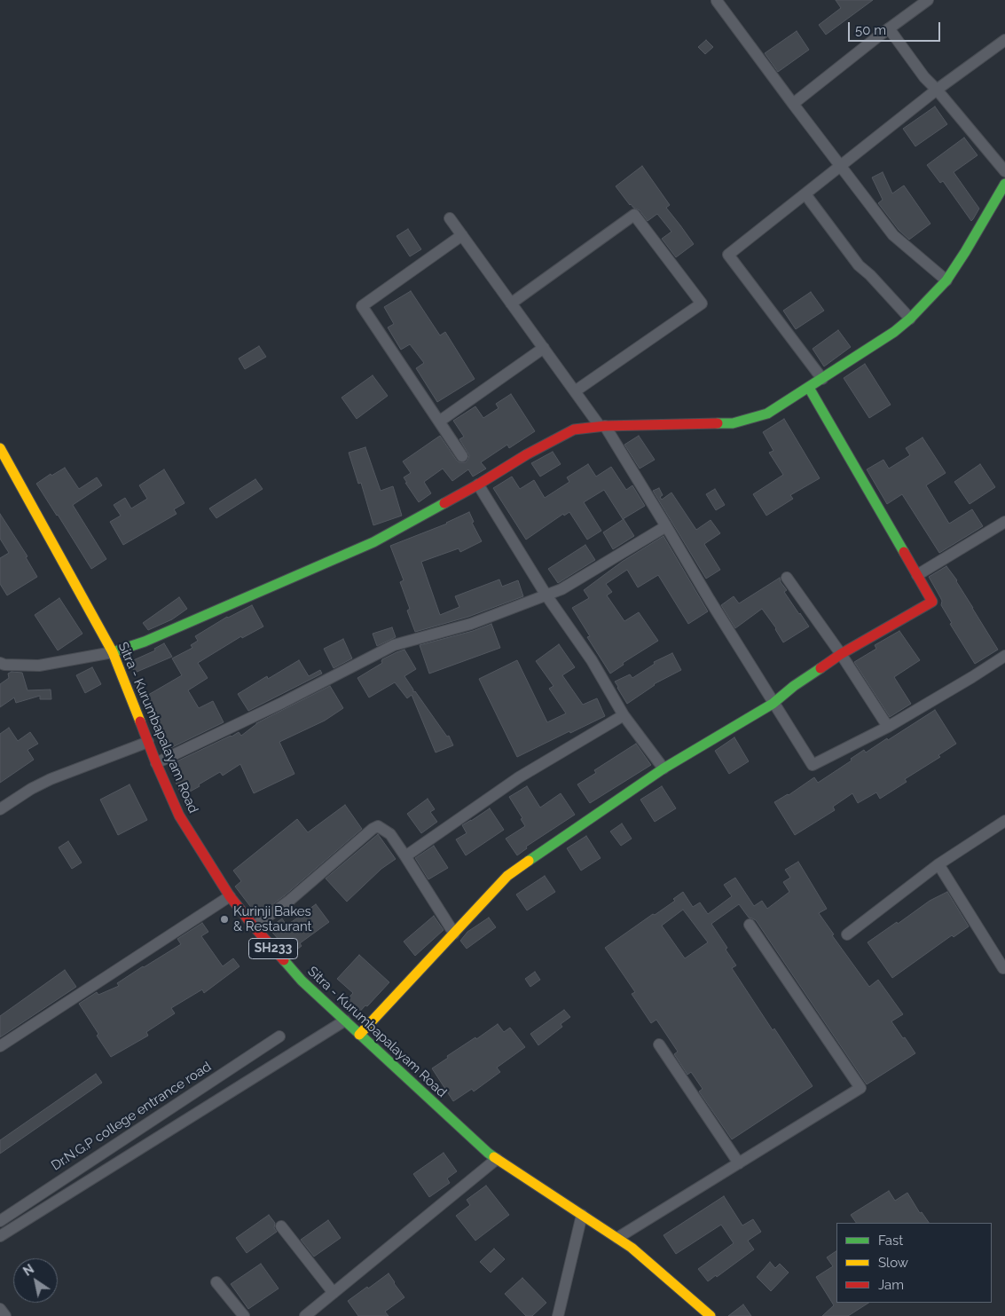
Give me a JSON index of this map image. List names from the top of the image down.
{
  "streets": {
    "street": ["Sitra - Kurumbapalayam Road", "SH233", "Dr.N.G.P college entrance road"]
  },
  "places": ["Kurinji Bakes & Restaurant"],
  "legend": ["Fast", "Slow", "Jam"],
  "scale_bar": "50 m",
  "north": "top left"
}
